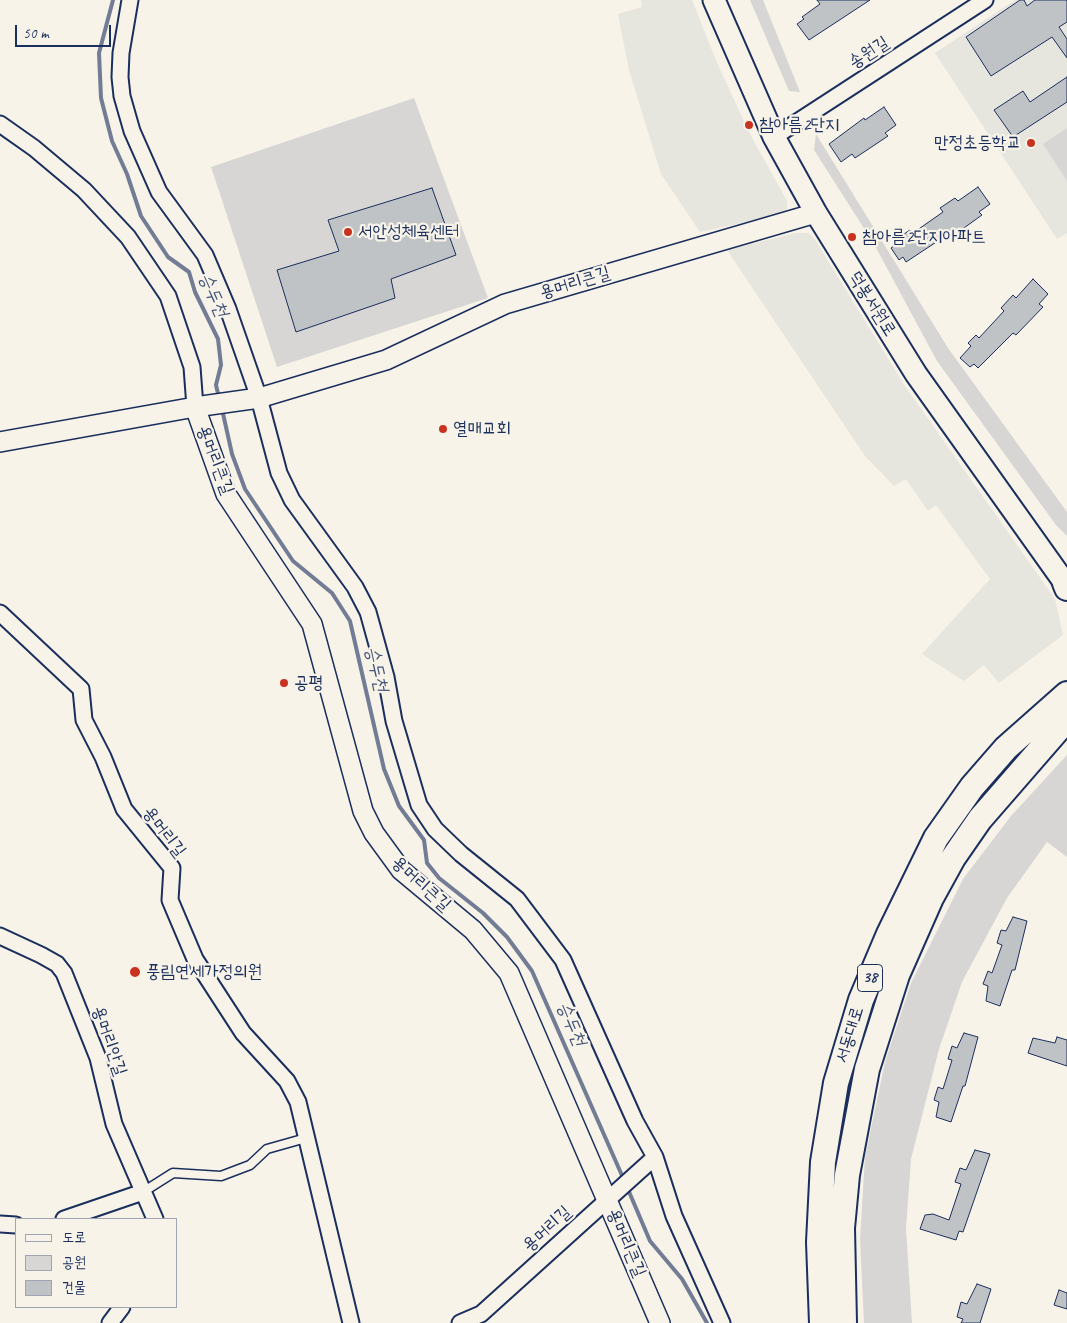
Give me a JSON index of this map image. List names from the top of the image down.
{
  "streets": {
    "main road": ["덕봉서원로", "38", "서동대로"],
    "street": [
      "송원길",
      "용머리큰길",
      "용머리길",
      "용머리안길"
    ]
  },
  "crossings": [
    ["송원길", "덕봉서원로"],
    ["용머리큰길", "덕봉서원로"],
    ["용머리큰길", "용머리길"]
  ],
  "water": ["승두천"],
  "places": [
    "참아름2단지",
    "만정초등학교",
    "서안성체육센터",
    "참아름2단지아파트",
    "열매교회",
    "공평",
    "풍림연세가정의원"
  ],
  "legend": ["도로", "공원", "건물"],
  "scale_bar": "50 m"
}
